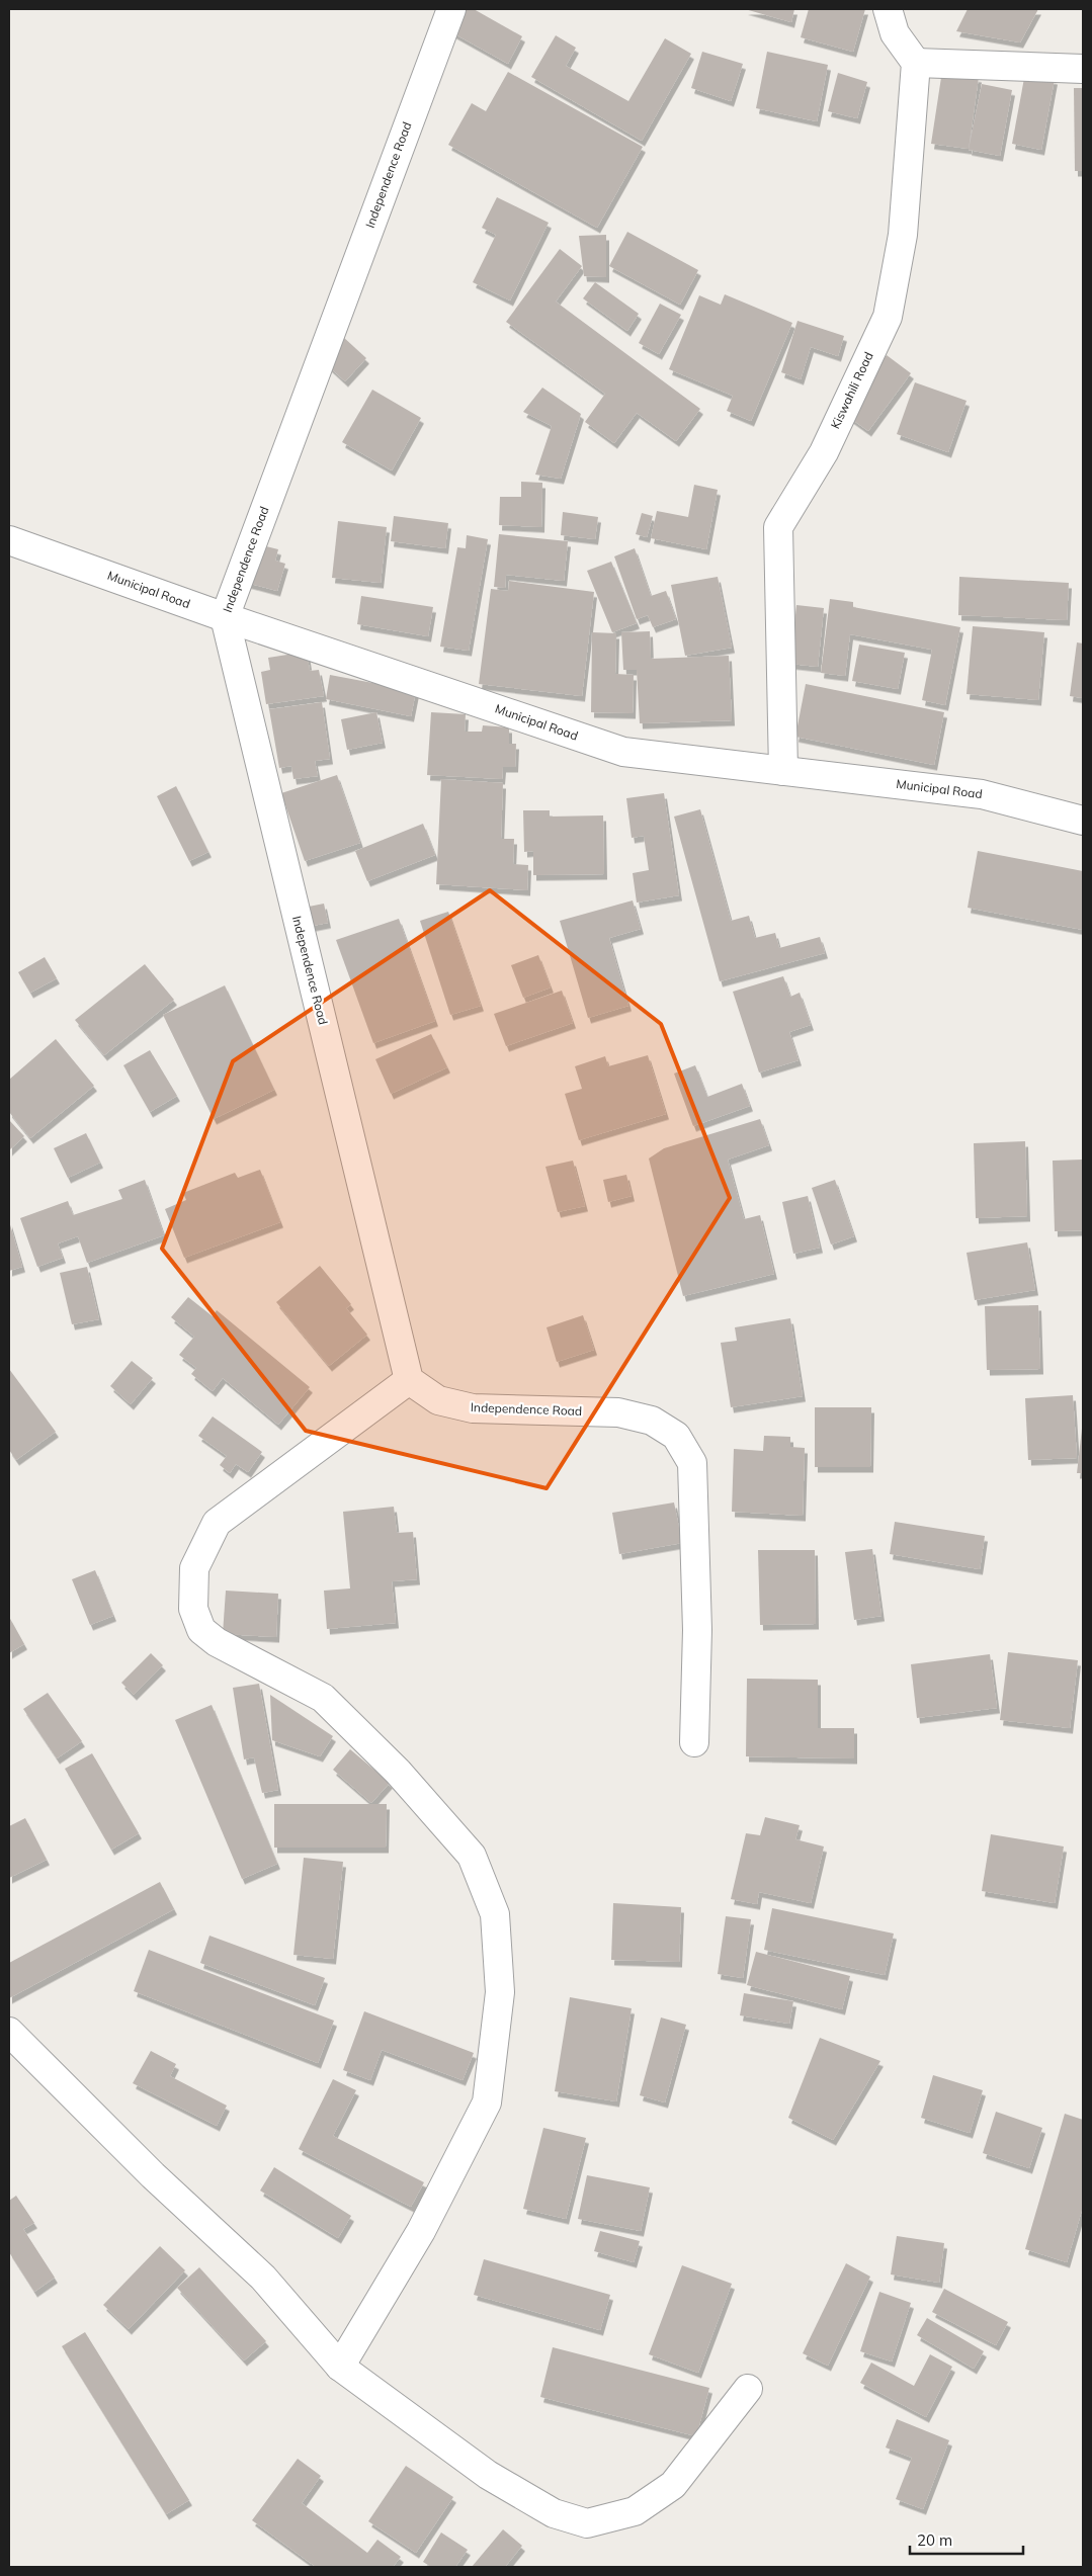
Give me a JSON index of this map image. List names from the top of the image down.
{
  "streets": {
    "street": ["Independence Road", "Kiswahili Road", "Municipal Road"]
  },
  "crossings": [
    ["Independence Road", "Municipal Road"],
    ["Kiswahili Road", "Municipal Road"]
  ],
  "scale_bar": "20 m"
}
